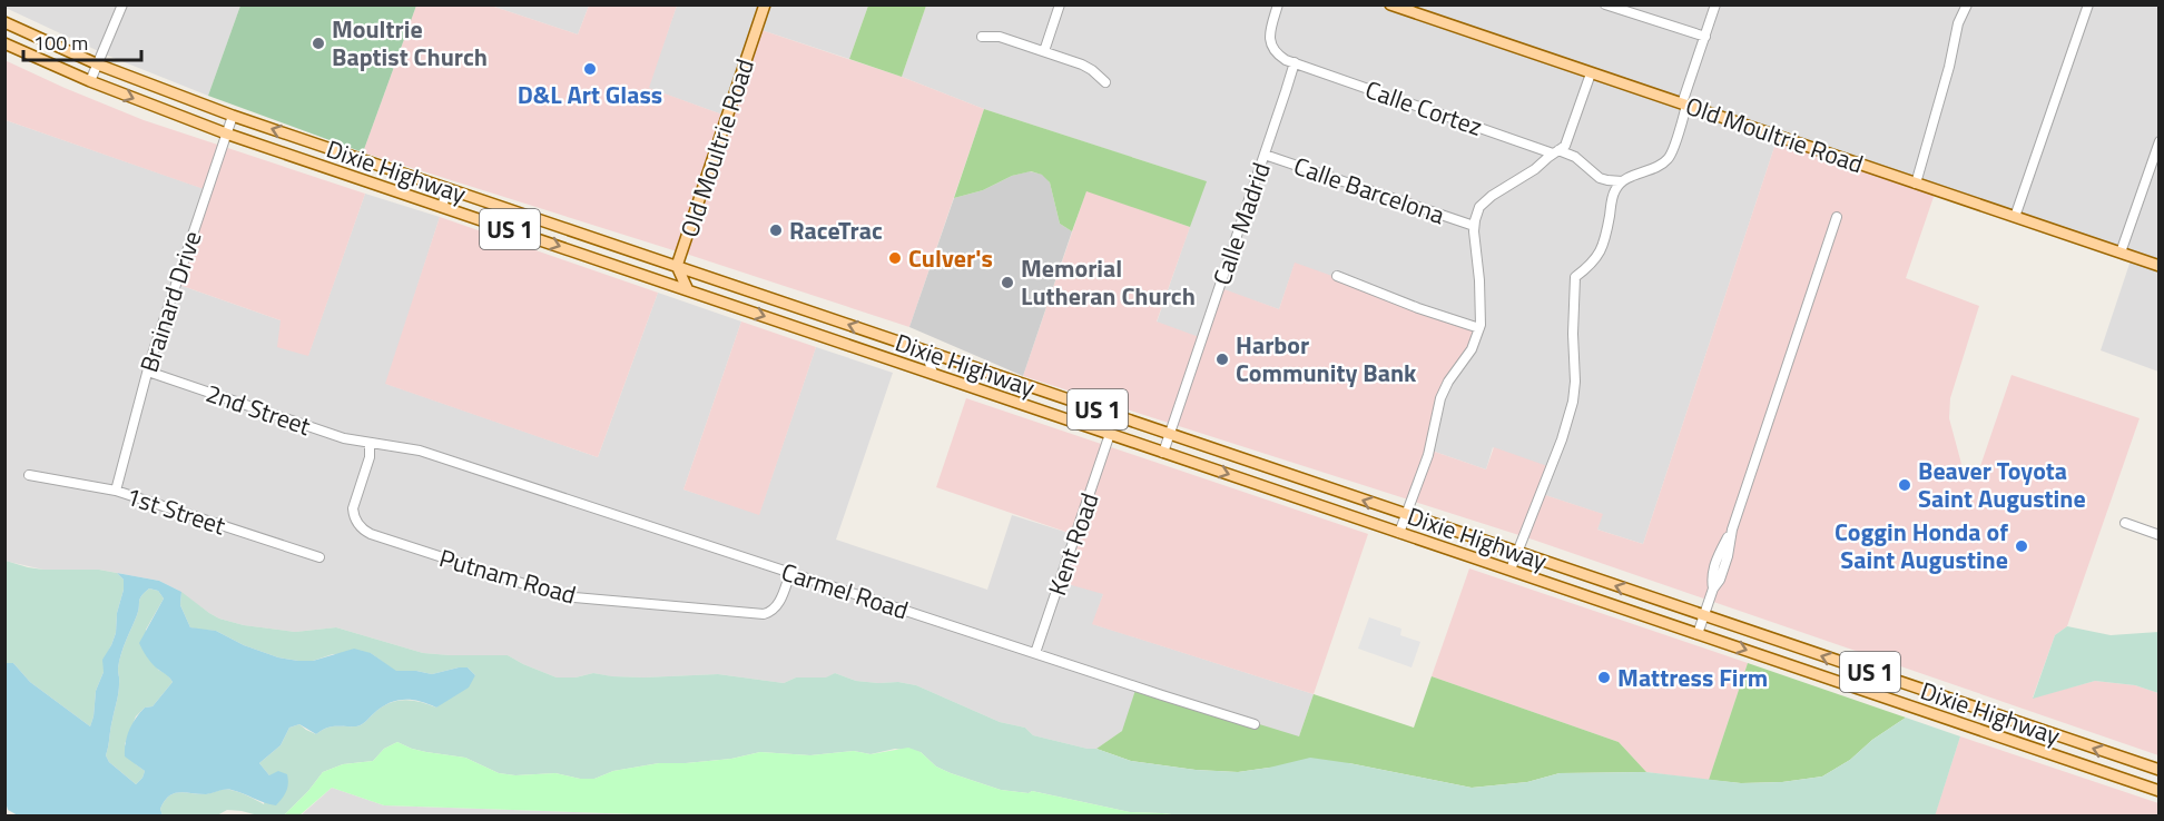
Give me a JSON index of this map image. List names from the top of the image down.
{
  "streets": {
    "main road": ["Old Moultrie Road", "Dixie Highway", "US 1"],
    "street": [
      "Calle Cortez",
      "Calle Barcelona",
      "Calle Madrid",
      "Brainard Drive",
      "2nd Street",
      "1st Street",
      "Kent Road",
      "Putnam Road",
      "Carmel Road"
    ]
  },
  "crossings": [
    ["Calle Cortez", "Calle Madrid"],
    ["Old Moultrie Road", "Dixie Highway"],
    ["Old Moultrie Road", "US 1"],
    ["Dixie Highway", "Calle Madrid"],
    ["Dixie Highway", "Brainard Drive"],
    ["Calle Barcelona", "Calle Madrid"],
    ["Calle Madrid", "US 1"],
    ["US 1", "Brainard Drive"],
    ["US 1", "Kent Road"],
    ["Brainard Drive", "2nd Street"],
    ["Brainard Drive", "1st Street"],
    ["2nd Street", "Putnam Road"],
    ["2nd Street", "Carmel Road"],
    ["Kent Road", "Carmel Road"],
    ["Putnam Road", "Carmel Road"]
  ],
  "places": [
    "Moultrie Baptist Church",
    "D&L Art Glass",
    "RaceTrac",
    "Culver's",
    "Memorial Lutheran Church",
    "Harbor Community Bank",
    "Beaver Toyota Saint Augustine",
    "Coggin Honda of Saint Augustine",
    "Mattress Firm"
  ],
  "scale_bar": "100 m"
}
